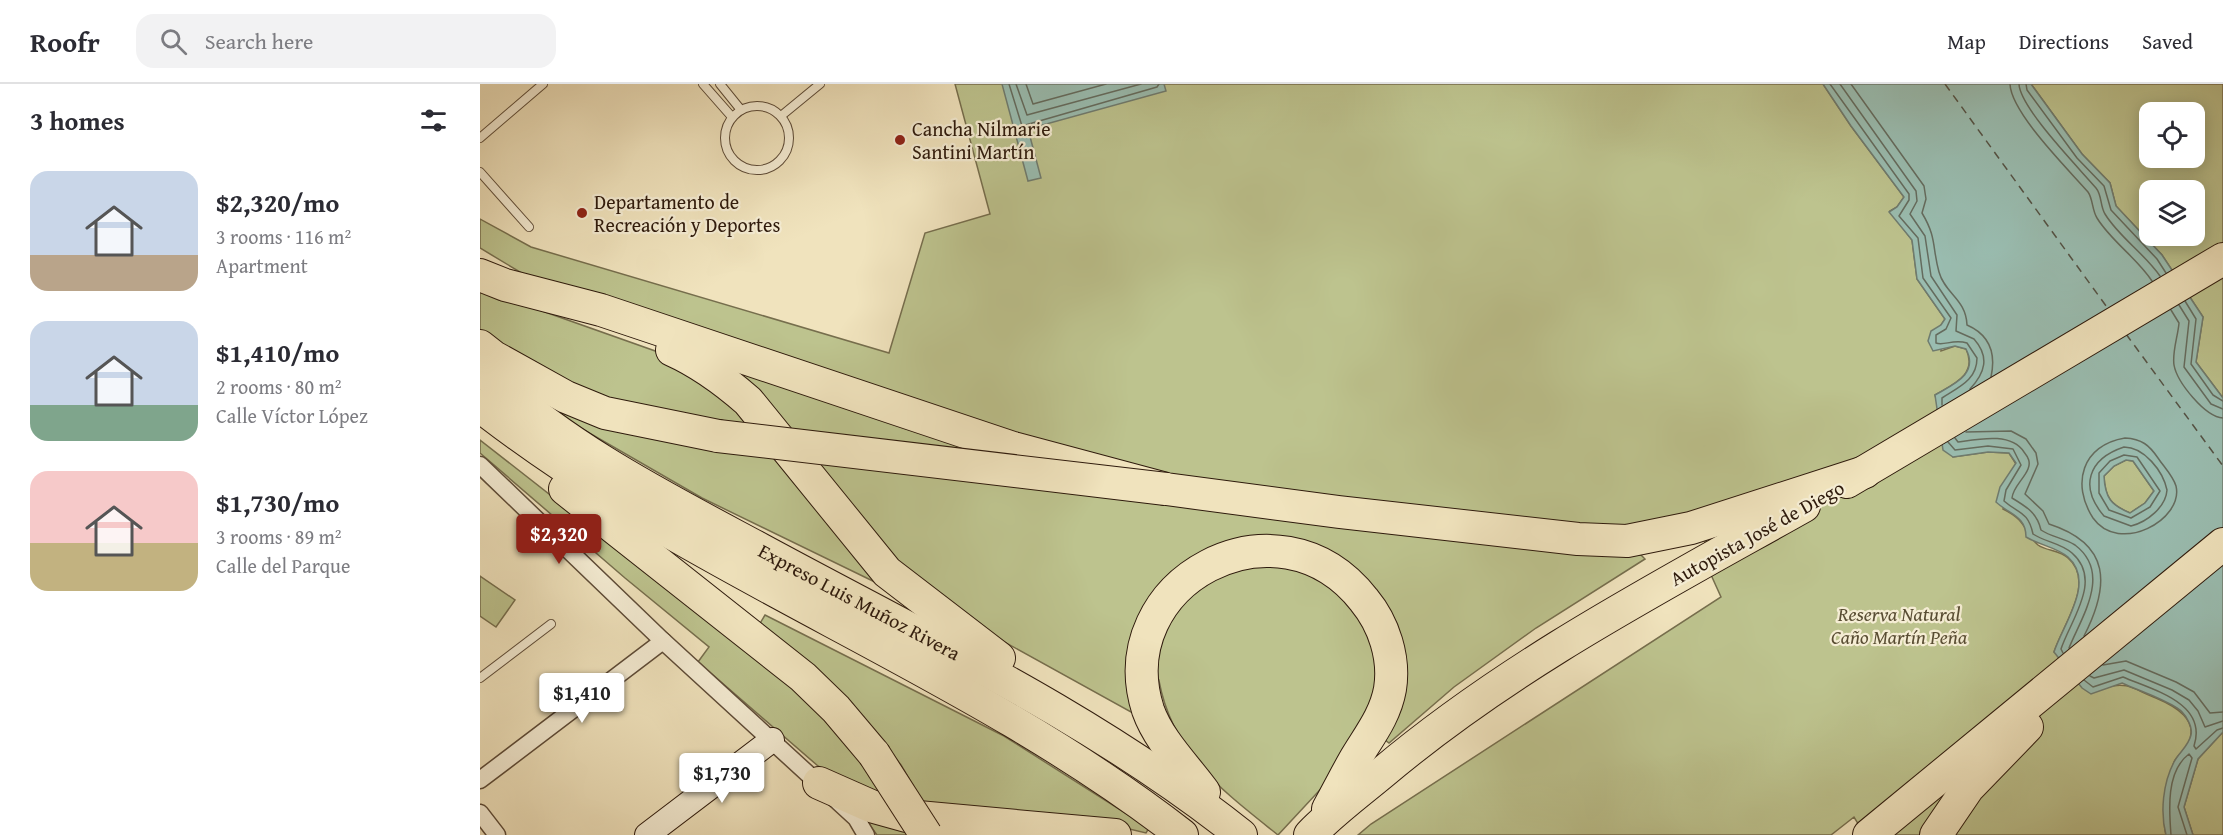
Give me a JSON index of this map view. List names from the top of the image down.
{
  "streets": {
    "highway": ["Autopista José de Diego", "Expreso Luis Muñoz Rivera"]
  },
  "parks": ["Reserva Natural Caño Martín Peña"],
  "places": ["Cancha Nilmarie Santini Martín", "Departamento de Recreación y Deportes"],
  "page": {
    "header": "Roofr",
    "search": "Search here",
    "nav": ["Map", "Directions", "Saved"],
    "heading": "3 homes",
    "list": [
      {
        "name": "$2,320/mo",
        "note": "3 rooms · 116 m² · Apartment"
      },
      {
        "name": "$1,410/mo",
        "note": "2 rooms · 80 m² · Calle Víctor López"
      },
      {
        "name": "$1,730/mo",
        "note": "3 rooms · 89 m² · Calle del Parque"
      }
    ],
    "price": ["$2,320", "$1,410", "$1,730"]
  }
}
